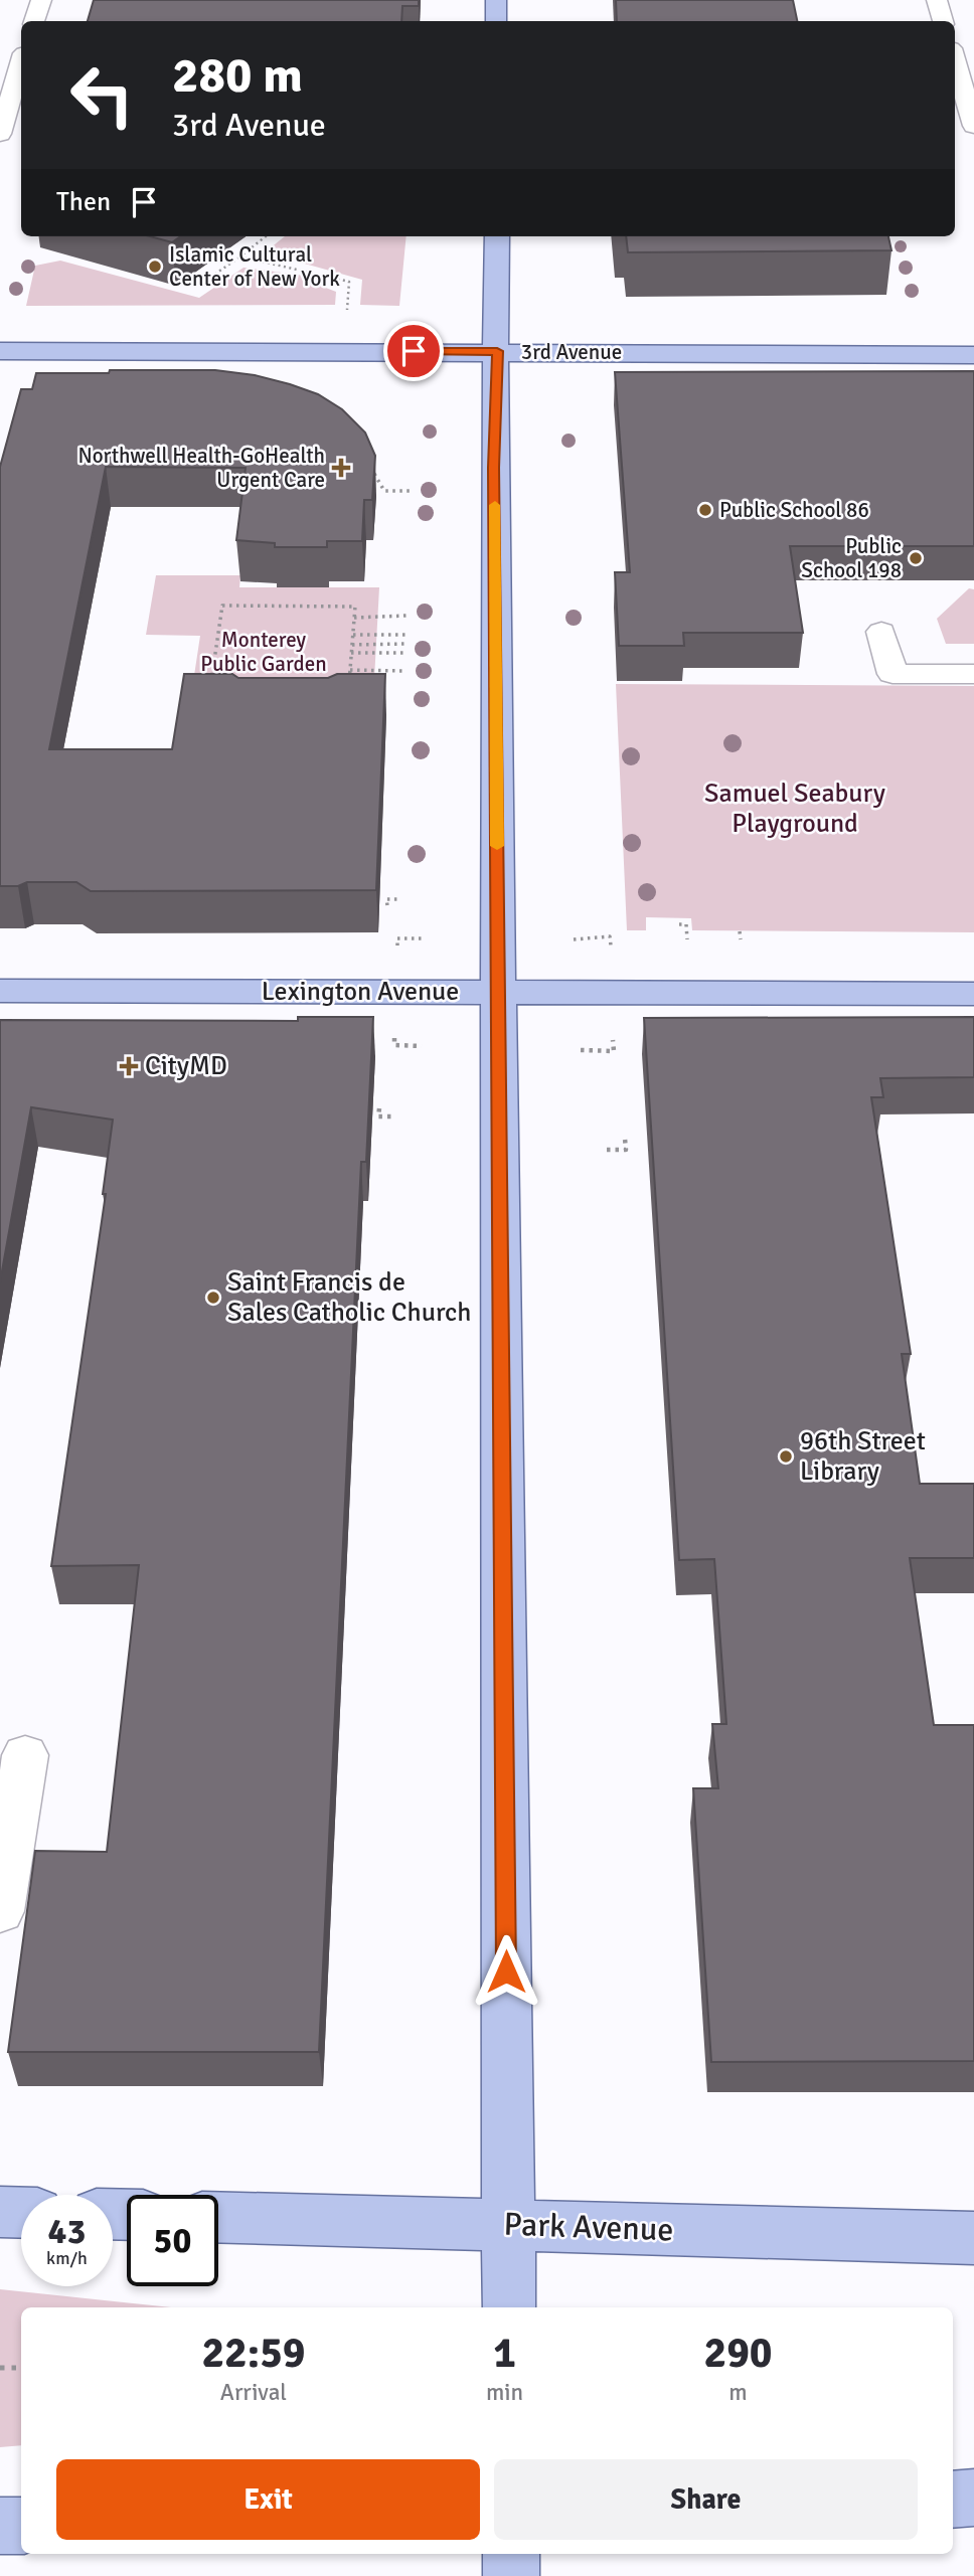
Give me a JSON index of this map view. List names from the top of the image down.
{
  "streets": {
    "main road": ["3rd Avenue", "Lexington Avenue", "Park Avenue"]
  },
  "parks": ["Monterey Public Garden", "Samuel Seabury Playground"],
  "places": {
    "other": [
      "Islamic Cultural Center of New York",
      "Public School 86",
      "Public School 198",
      "Saint Francis de Sales Catholic Church",
      "96th Street Library"
    ],
    "health": ["Northwell Health-GoHealth Urgent Care", "CityMD"]
  },
  "page": {
    "turn": ["280 m", "3rd Avenue"],
    "then": "Then",
    "speed": "43 km/h",
    "limit": "50",
    "eta": [
      "22:59",
      "Arrival",
      "1",
      "min",
      "290",
      "m"
    ],
    "buttons": ["Exit", "Share"]
  }
}
